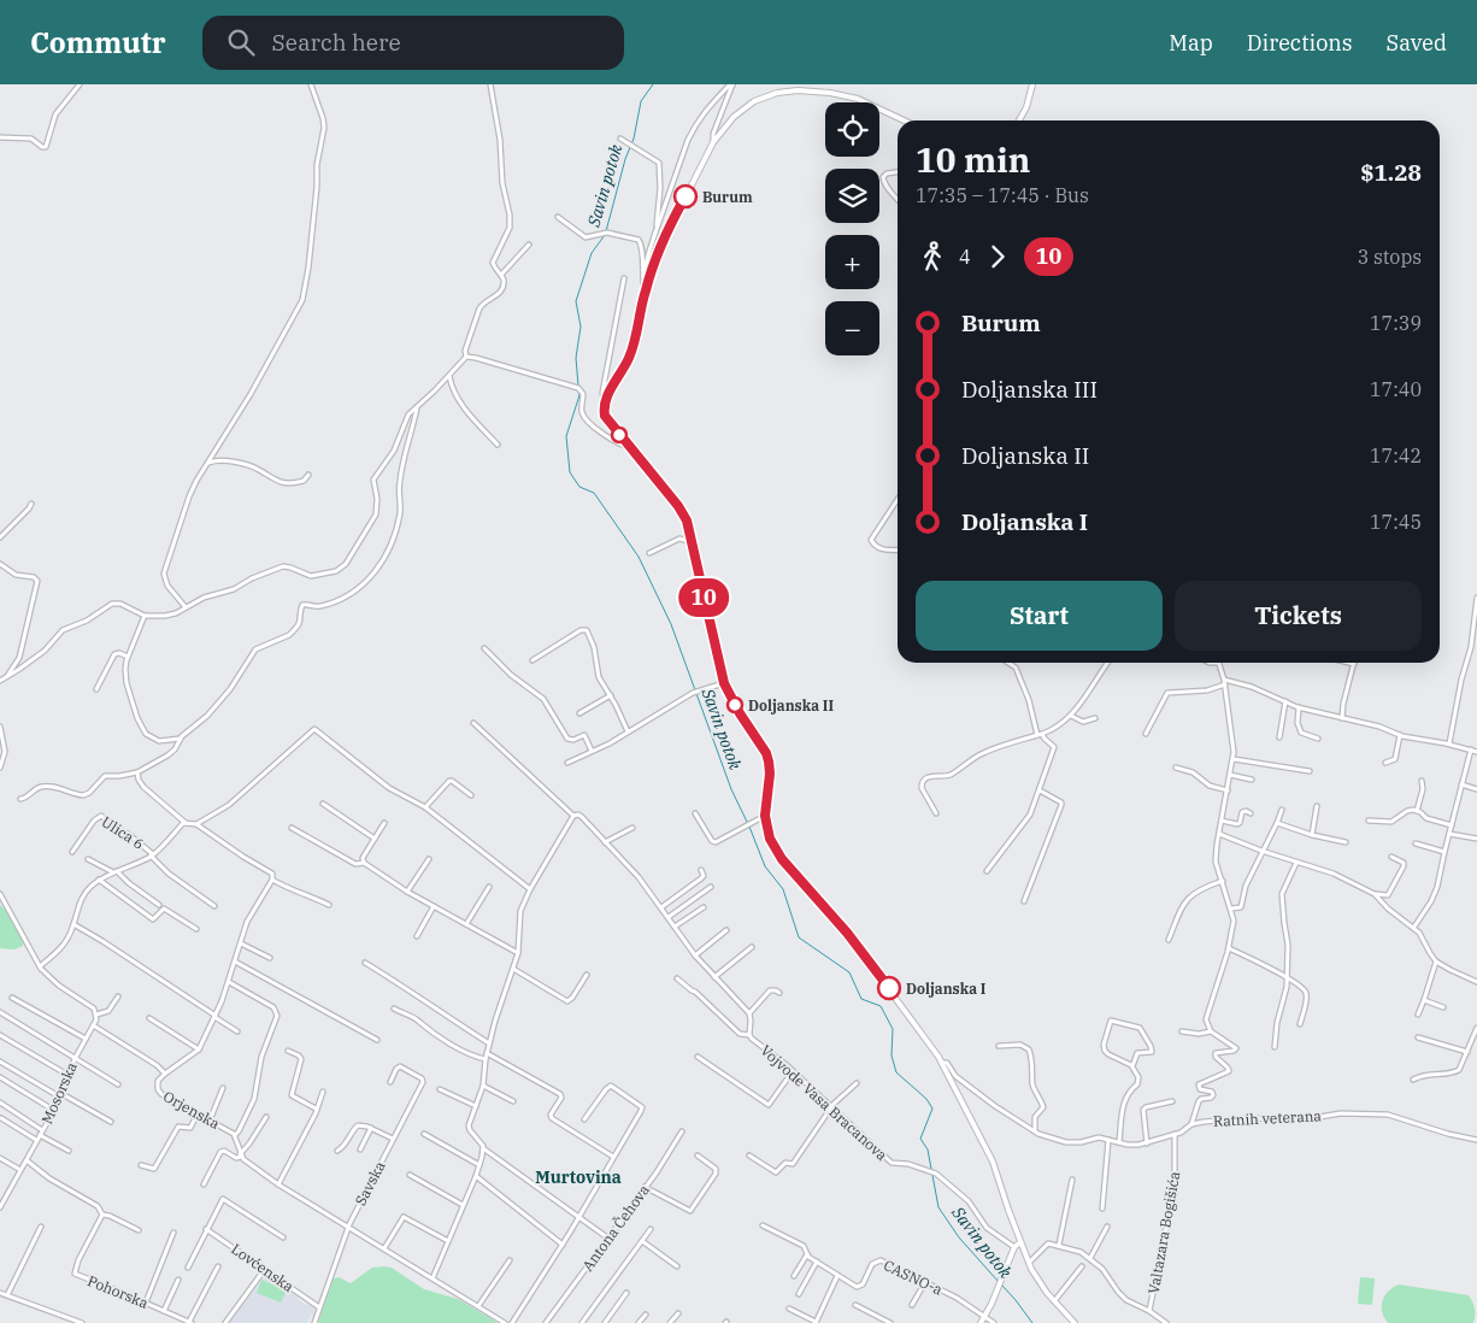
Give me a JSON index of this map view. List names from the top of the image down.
{
  "streets": {
    "street": [
      "Ulica 6",
      "Mosorska",
      "Vojvode Vasa Bracanova",
      "Orjenska",
      "Ratnih veterana",
      "Savska",
      "Antona Čehova",
      "Valtazara Bogišića",
      "Lovćenska",
      "CASNO-a",
      "Pohorska"
    ]
  },
  "crossings": [
    ["Ratnih veterana", "Valtazara Bogišića"],
    ["Savska", "Lovćenska"]
  ],
  "districts": ["Murtovina"],
  "water": ["Savin potok"],
  "places": ["Burum", "Doljanska II", "Doljanska I"],
  "lines": ["bus line 10"],
  "page": {
    "header": "Commutr",
    "search": "Search here",
    "nav": ["Map", "Directions", "Saved"],
    "on_map": "10",
    "map_buttons": ["+", "−"],
    "heading": ["10 min", "17:35 – 17:45 · Bus", "$1.28"],
    "legs": ["4", "10", "3 stops"],
    "list": [
      {
        "name": "Burum",
        "value": "17:39"
      },
      {
        "name": "Doljanska III",
        "value": "17:40"
      },
      {
        "name": "Doljanska II",
        "value": "17:42"
      },
      {
        "name": "Doljanska I",
        "value": "17:45"
      }
    ],
    "buttons": ["Start", "Tickets"]
  }
}
